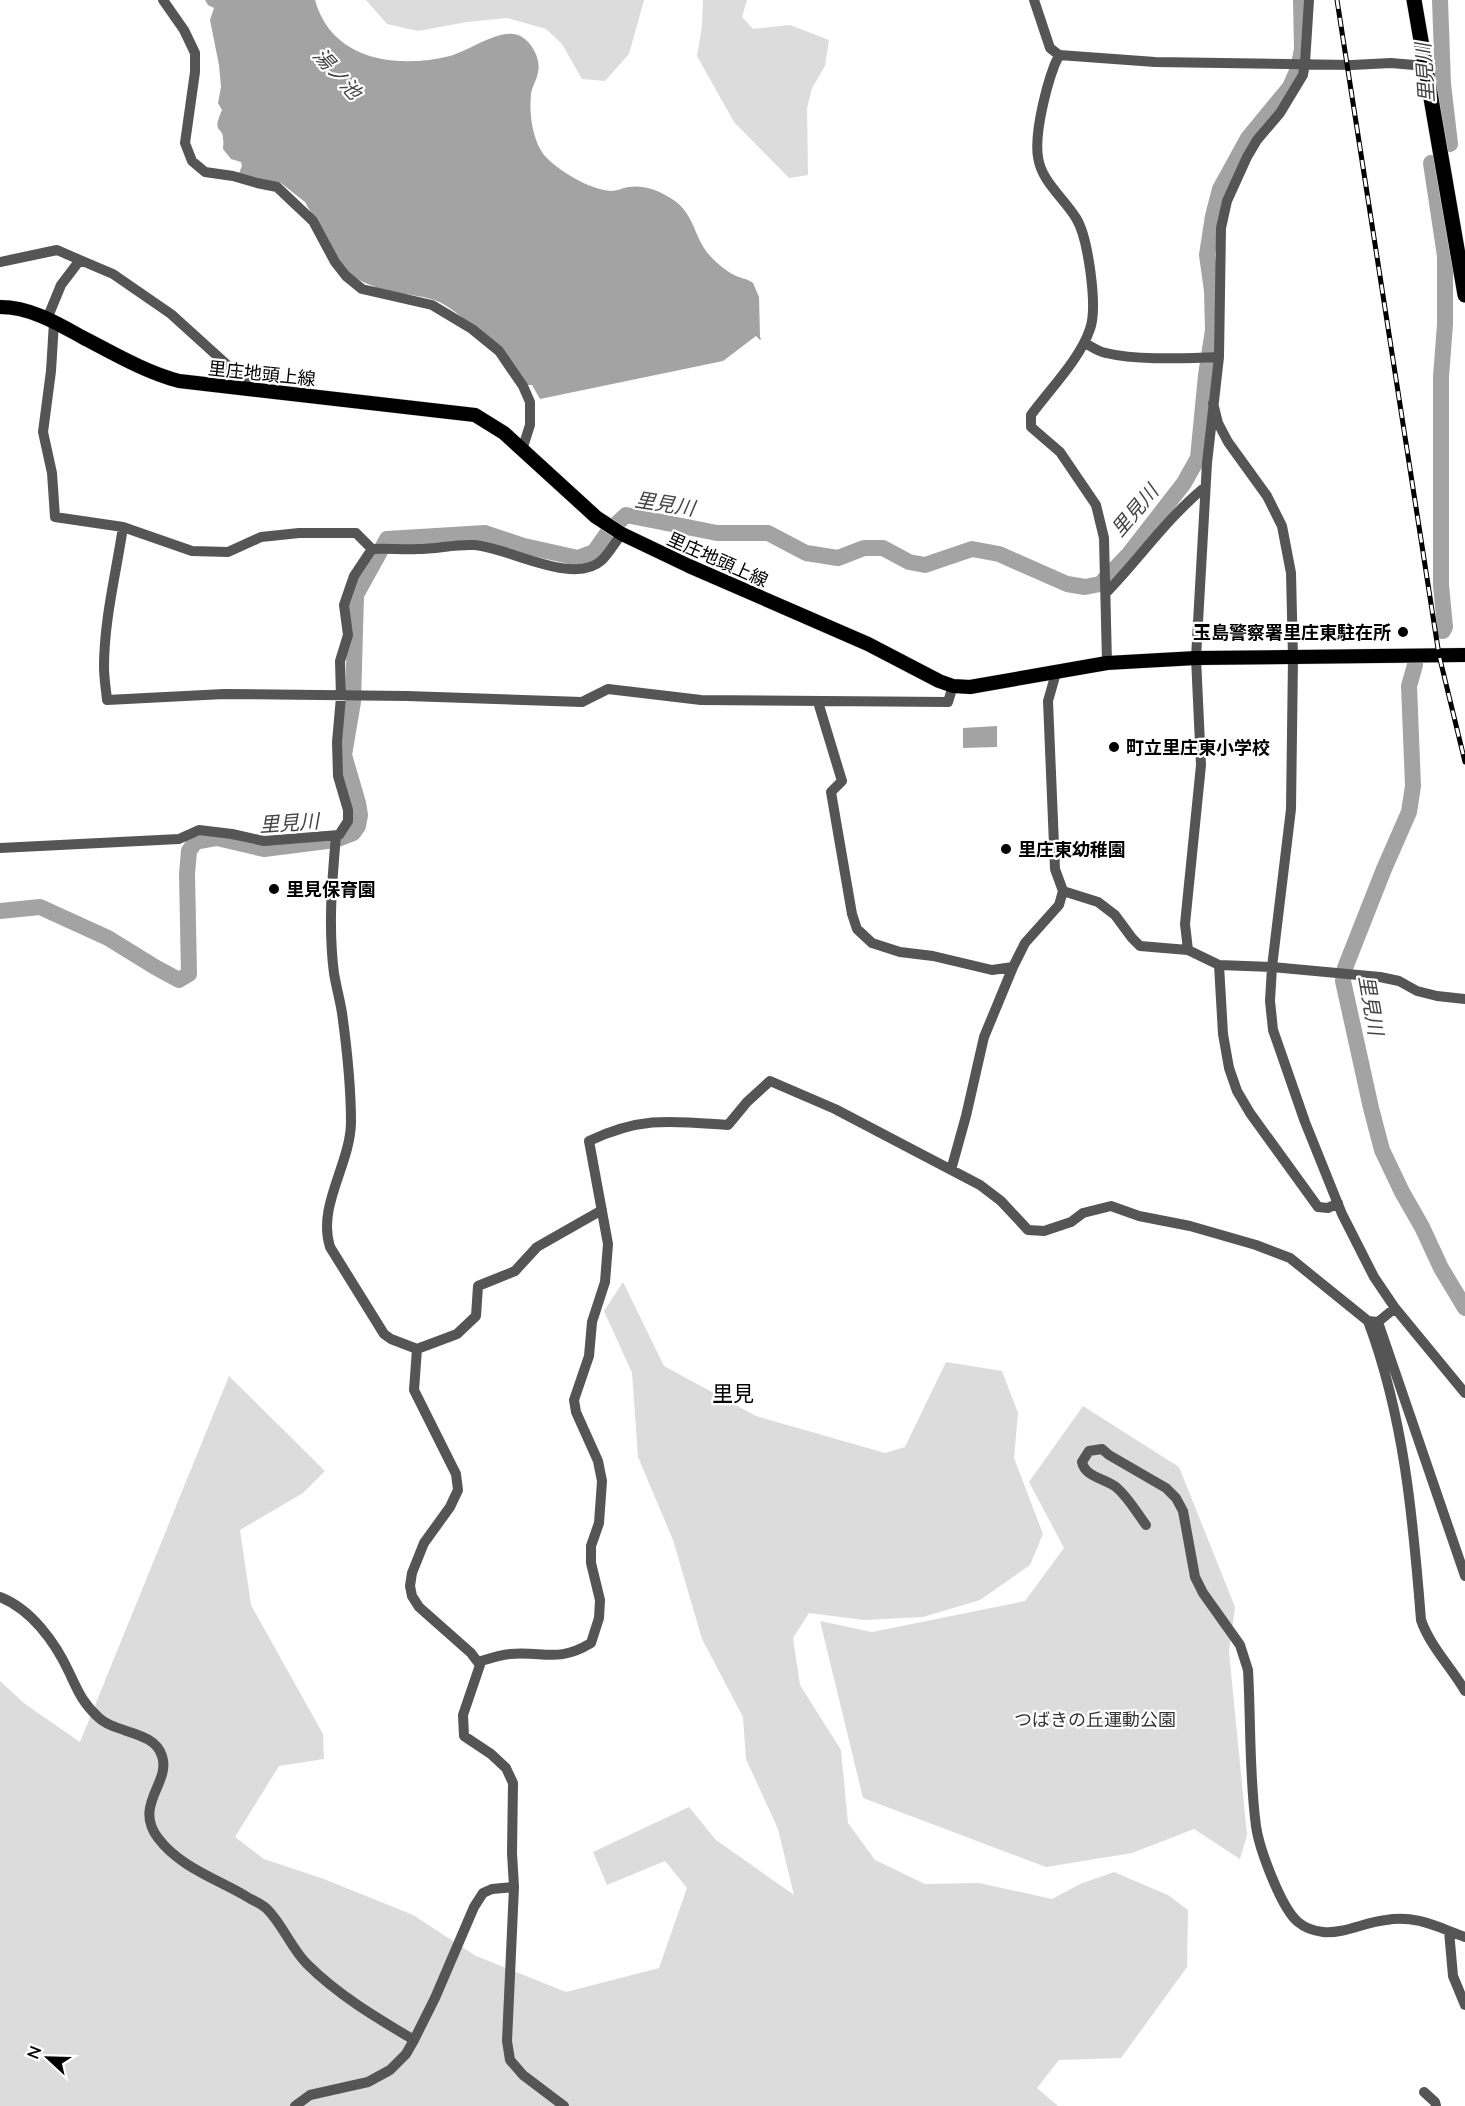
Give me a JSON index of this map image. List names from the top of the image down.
{
  "streets": {
    "main road": ["里庄地頭上線"]
  },
  "districts": ["里見"],
  "water": ["湯ノ池", "里見川"],
  "parks": ["つばきの丘運動公園"],
  "places": [
    "玉島警察署里庄東駐在所",
    "町立里庄東小学校",
    "里庄東幼稚園",
    "里見保育園"
  ],
  "north": "left"
}
